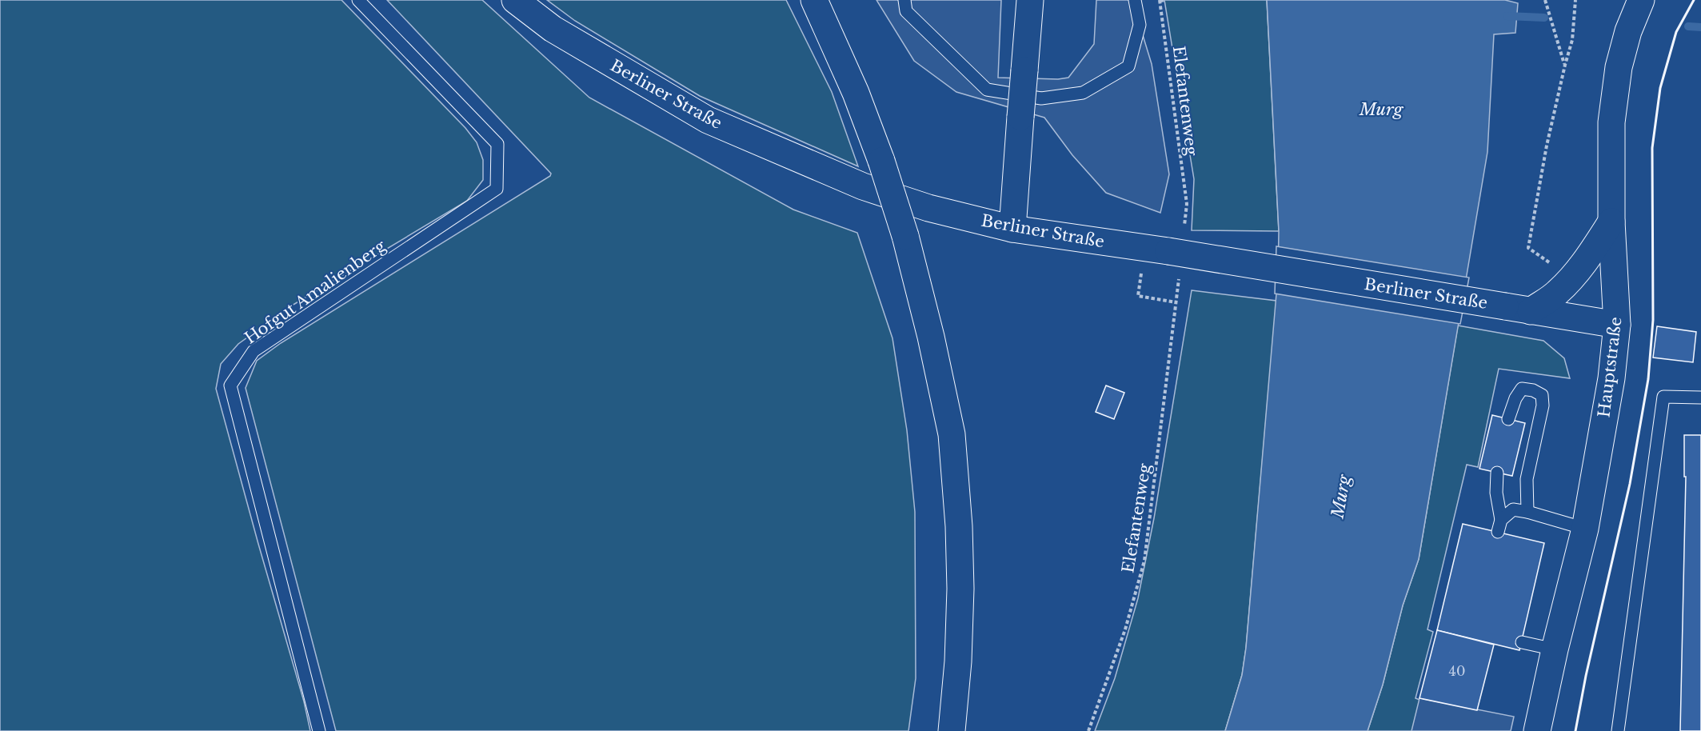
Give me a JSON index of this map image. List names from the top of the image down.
{
  "streets": {
    "main road": ["Berliner Straße", "Hauptstraße"],
    "lane": ["Hofgut Amalienberg"],
    "path": ["Elefantenweg"]
  },
  "crossings": [
    ["Berliner Straße", "Hauptstraße"]
  ],
  "water": ["Murg"],
  "house_numbers": ["40"]
}
